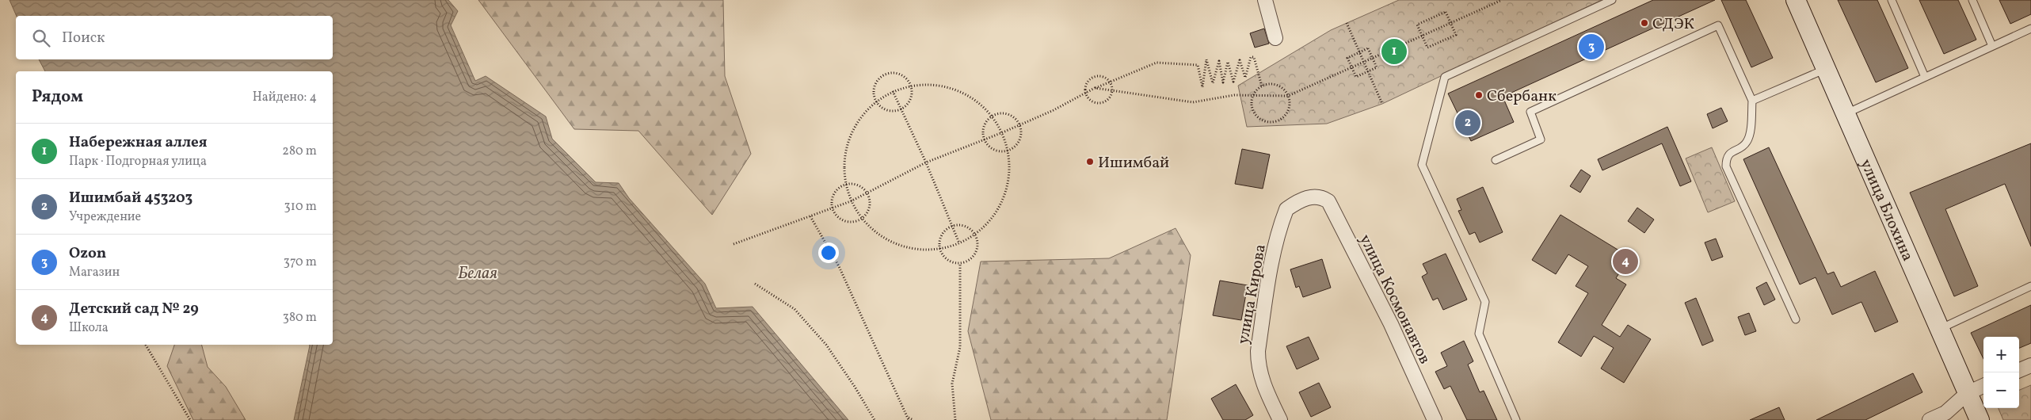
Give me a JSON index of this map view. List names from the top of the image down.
{
  "streets": {
    "main road": ["улица Блохина"],
    "street": ["улица Кирова", "улица Космонавтов"]
  },
  "crossings": [
    ["улица Кирова", "улица Космонавтов"]
  ],
  "water": ["Белая"],
  "places": ["СДЭК", "Сбербанк", "Ишимбай"],
  "page": {
    "search": "Поиск",
    "pins": [
      "3",
      "1",
      "2",
      "4"
    ],
    "heading": ["Рядом", "Найдено: 4"],
    "list": [
      {
        "mark": "1",
        "name": "Набережная аллея",
        "note": "Парк · Подгорная улица",
        "value": "280 m"
      },
      {
        "mark": "2",
        "name": "Ишимбай 453203",
        "note": "Учреждение",
        "value": "310 m"
      },
      {
        "mark": "3",
        "name": "Ozon",
        "note": "Магазин",
        "value": "370 m"
      },
      {
        "mark": "4",
        "name": "Детский сад № 29",
        "note": "Школа",
        "value": "380 m"
      }
    ],
    "map_buttons": ["+", "−"]
  }
}
